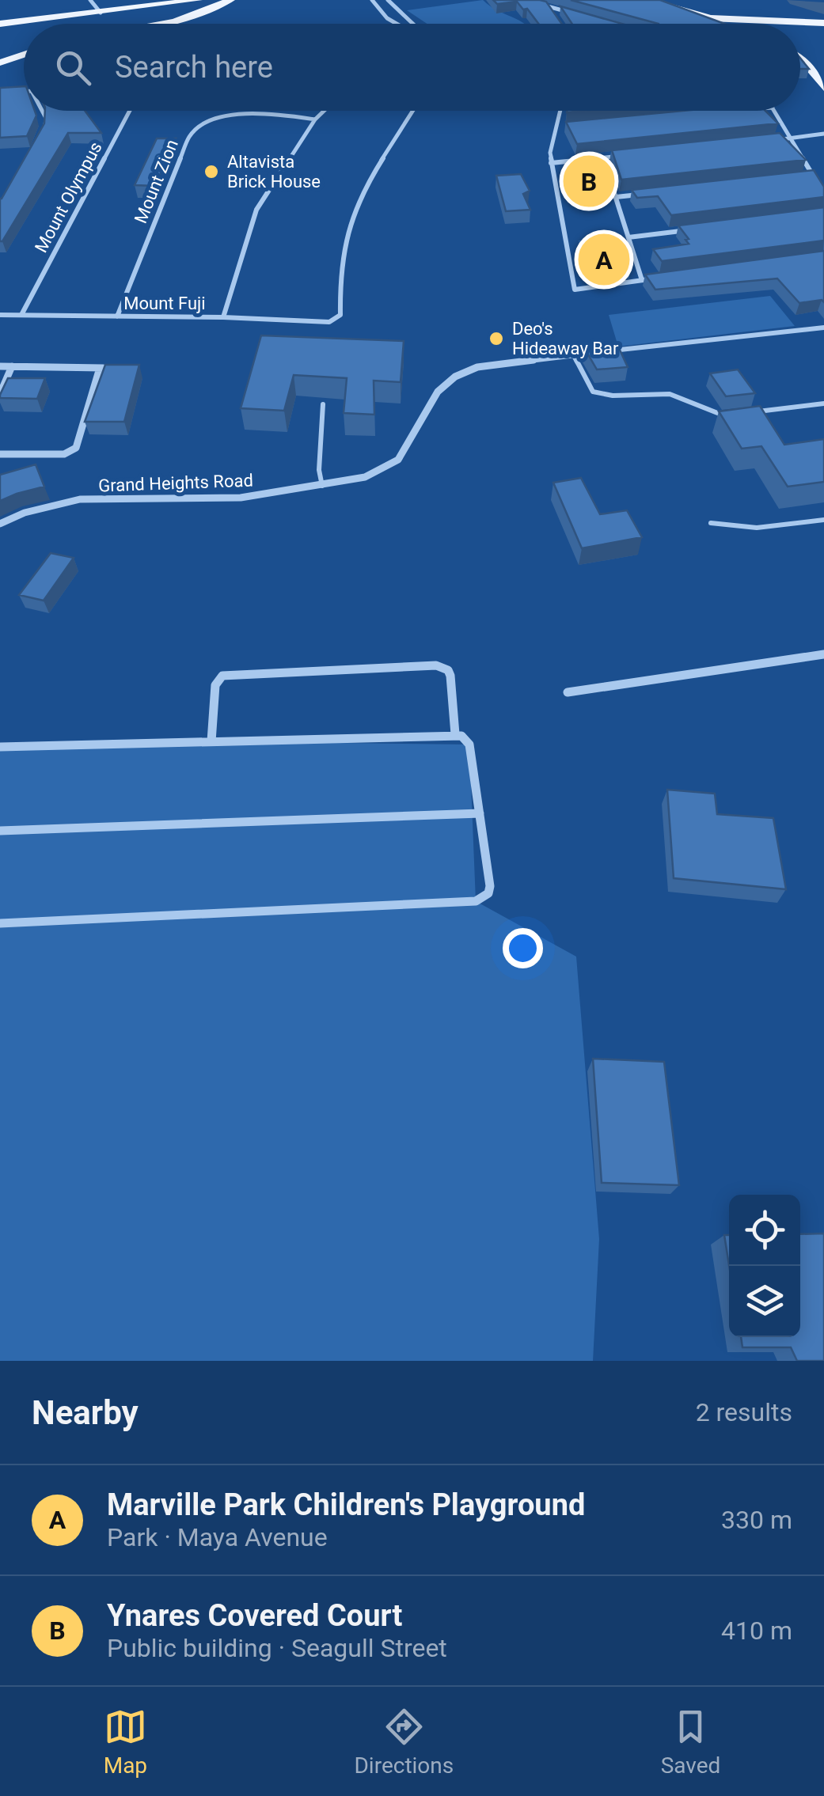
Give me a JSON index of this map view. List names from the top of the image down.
{
  "streets": {
    "street": [
      "Mount Zion",
      "Mount Olympus",
      "Mount Fuji",
      "Grand Heights Road"
    ]
  },
  "crossings": [
    ["Mount Zion", "Mount Fuji"],
    ["Mount Olympus", "Mount Fuji"]
  ],
  "places": ["Altavista Brick House", "Deo's Hideaway Bar"],
  "page": {
    "search": "Search here",
    "pins": ["B", "A"],
    "heading": ["Nearby", "2 results"],
    "list": [
      {
        "mark": "A",
        "name": "Marville Park Children's Playground",
        "note": "Park · Maya Avenue",
        "value": "330 m"
      },
      {
        "mark": "B",
        "name": "Ynares Covered Court",
        "note": "Public building · Seagull Street",
        "value": "410 m"
      }
    ],
    "nav": ["Map", "Directions", "Saved"]
  }
}
